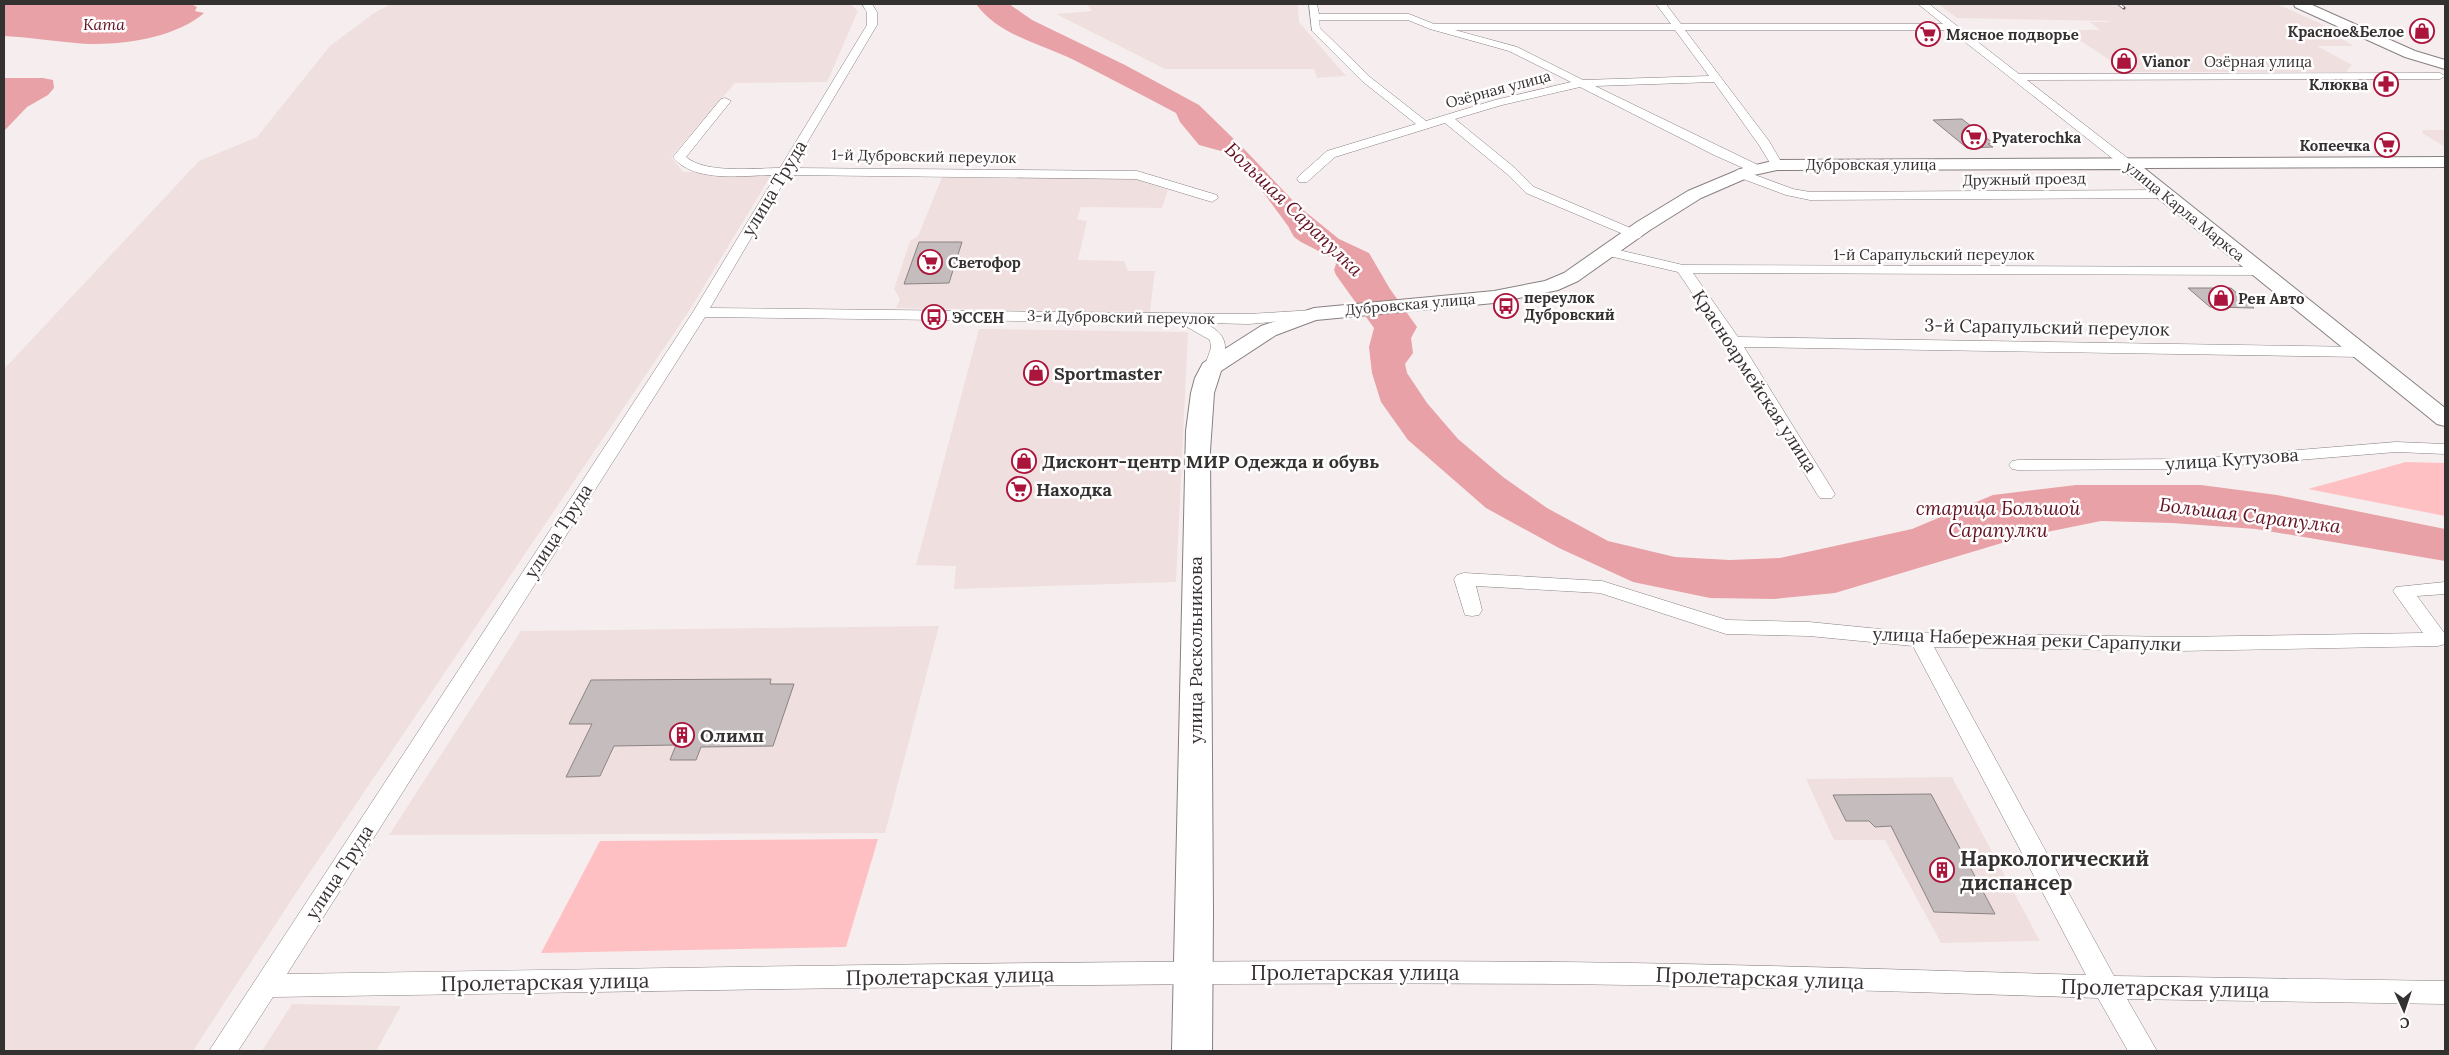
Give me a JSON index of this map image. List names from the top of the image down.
{
  "streets": {
    "main road": ["Дубровская улица", "улица Карла Маркса", "улица Раскольникова"],
    "street": [
      "Озёрная улица",
      "1-й Дубровский переулок",
      "Дружный проезд",
      "улица Труда",
      "1-й Сарапульский переулок",
      "3-й Дубровский переулок",
      "3-й Сарапульский переулок",
      "Красноармейская улица",
      "улица Кутузова",
      "улица Набережная реки Сарапулки",
      "Пролетарская улица"
    ]
  },
  "crossings": [
    ["Озёрная улица", "улица Карла Маркса"],
    ["1-й Дубровский переулок", "улица Труда"],
    ["Дубровская улица", "Дружный проезд"],
    ["Дубровская улица", "улица Карла Маркса"],
    ["Дубровская улица", "1-й Сарапульский переулок"],
    ["Дубровская улица", "3-й Дубровский переулок"],
    ["Дружный проезд", "улица Карла Маркса"],
    ["улица Труда", "3-й Дубровский переулок"],
    ["улица Труда", "Пролетарская улица"],
    ["улица Карла Маркса", "1-й Сарапульский переулок"],
    ["улица Карла Маркса", "3-й Сарапульский переулок"],
    ["1-й Сарапульский переулок", "Красноармейская улица"],
    ["3-й Сарапульский переулок", "Красноармейская улица"],
    ["улица Раскольникова", "Пролетарская улица"]
  ],
  "water": ["Kama", "Большая Сарапулка", "старица Большой Сарапулки"],
  "places": {
    "shop": [
      "Красное&Белое",
      "Vianor",
      "Рен Авто",
      "Sportmaster",
      "Дисконт-центр МИР Одежда и обувь"
    ],
    "supermarket": [
      "Мясное подворье",
      "Pyaterochka",
      "Копеечка",
      "Светофор",
      "Находка"
    ],
    "pharmacy": ["Клюква"],
    "bus stop": ["переулок Дубровский", "ЭССЕН"],
    "building": ["Олимп", "Наркологический диспансер"]
  },
  "north": "bottom"
}
